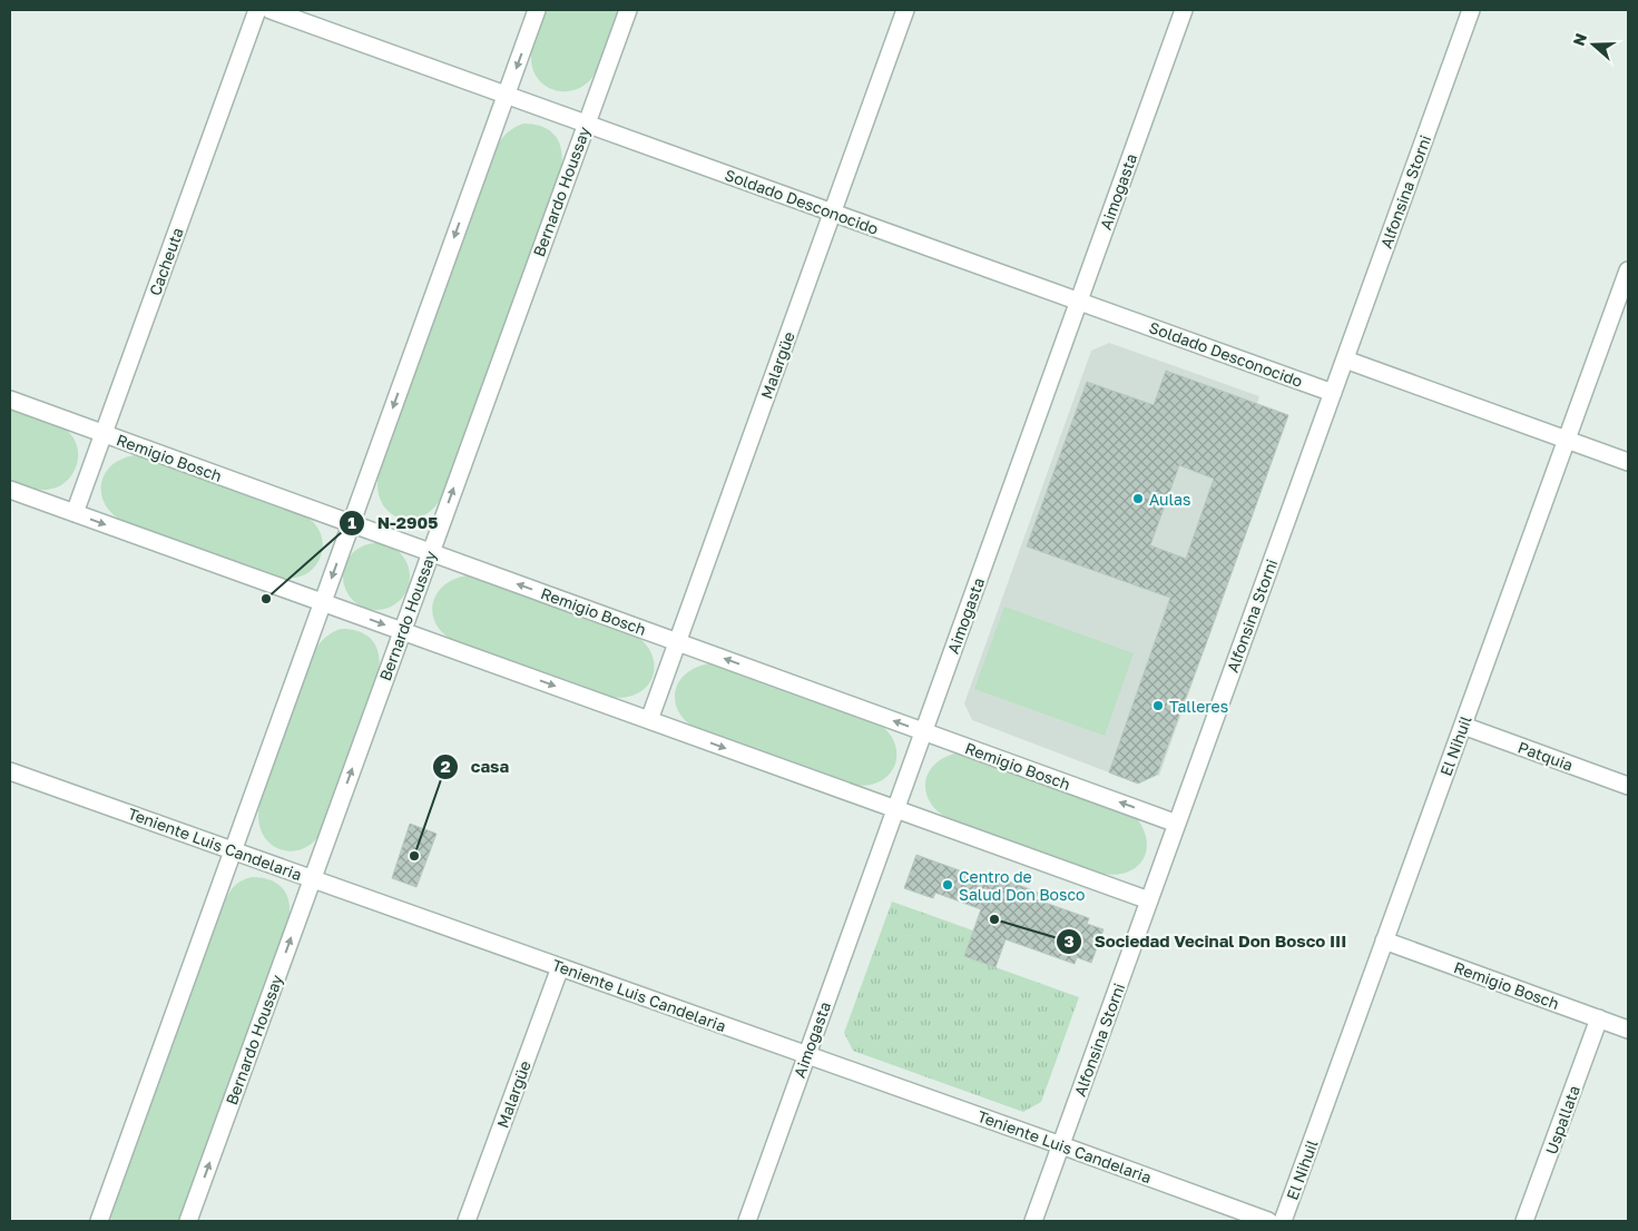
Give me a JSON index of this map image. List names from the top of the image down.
{
  "streets": {
    "street": [
      "Bernardo Houssay",
      "Aimogasta",
      "Alfonsina Storni",
      "Soldado Desconocido",
      "Cacheuta",
      "Malargüe",
      "Remigio Bosch",
      "El Nihuil",
      "Patquia",
      "Teniente Luis Candelaria",
      "Uspallata"
    ]
  },
  "crossings": [
    ["Bernardo Houssay", "Soldado Desconocido"],
    ["Bernardo Houssay", "Remigio Bosch"],
    ["Bernardo Houssay", "Teniente Luis Candelaria"],
    ["Aimogasta", "Soldado Desconocido"],
    ["Aimogasta", "Remigio Bosch"],
    ["Aimogasta", "Teniente Luis Candelaria"],
    ["Alfonsina Storni", "Soldado Desconocido"],
    ["Alfonsina Storni", "Remigio Bosch"],
    ["Alfonsina Storni", "Teniente Luis Candelaria"],
    ["Soldado Desconocido", "Malargüe"],
    ["Cacheuta", "Remigio Bosch"],
    ["Malargüe", "Remigio Bosch"],
    ["Malargüe", "Teniente Luis Candelaria"],
    ["Remigio Bosch", "El Nihuil"],
    ["Remigio Bosch", "Uspallata"],
    ["El Nihuil", "Patquia"]
  ],
  "places": [
    "Aulas",
    "N-2905",
    "Talleres",
    "casa",
    "Centro de Salud Don Bosco",
    "Sociedad Vecinal Don Bosco III"
  ],
  "north": "left"
}
